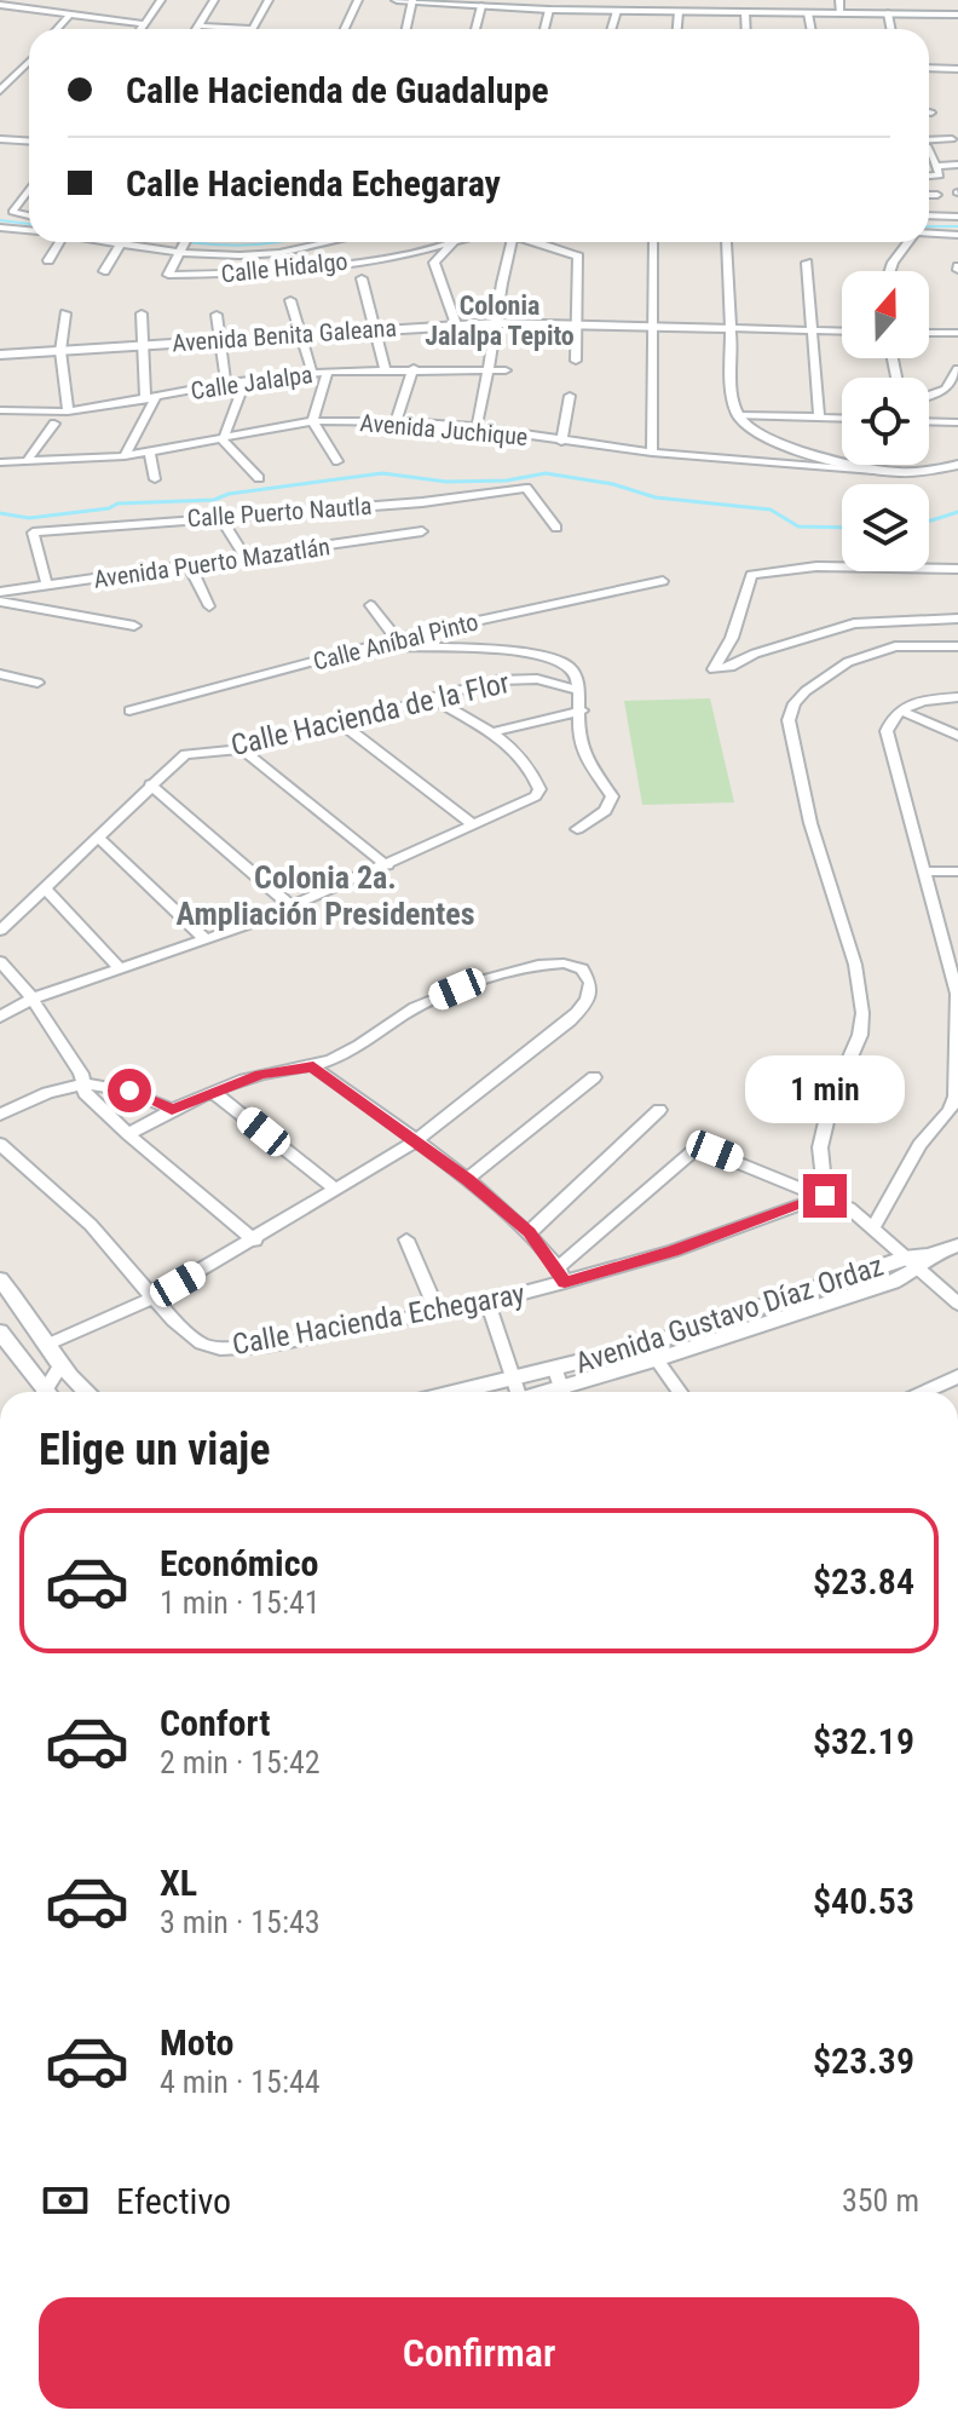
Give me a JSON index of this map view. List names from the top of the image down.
{
  "streets": {
    "street": [
      "Calle Hidalgo",
      "Avenida Benita Galeana",
      "Calle Jalalpa",
      "Avenida Juchique",
      "Calle Puerto Nautla",
      "Avenida Puerto Mazatlán",
      "Calle Aníbal Pinto",
      "Calle Hacienda de la Flor",
      "Avenida Gustavo Díaz Ordaz",
      "Calle Hacienda Echegaray"
    ]
  },
  "crossings": [
    ["Calle Hidalgo", "Avenida Benita Galeana"],
    ["Calle Puerto Nautla", "Avenida Puerto Mazatlán"]
  ],
  "districts": ["Colonia Jalalpa Tepito", "Colonia 2a. Ampliación Presidentes"],
  "north": "top",
  "page": {
    "banner": ["Calle Hacienda de Guadalupe", "Calle Hacienda Echegaray"],
    "bubble": "1 min",
    "heading": "Elige un viaje",
    "list": [
      {
        "name": "Económico",
        "note": "1 min · 15:41",
        "value": "$23.84"
      },
      {
        "name": "Confort",
        "note": "2 min · 15:42",
        "value": "$32.19"
      },
      {
        "name": "XL",
        "note": "3 min · 15:43",
        "value": "$40.53"
      },
      {
        "name": "Moto",
        "note": "4 min · 15:44",
        "value": "$23.39"
      }
    ],
    "pay": ["Efectivo", "350 m"],
    "buttons": "Confirmar"
  }
}
